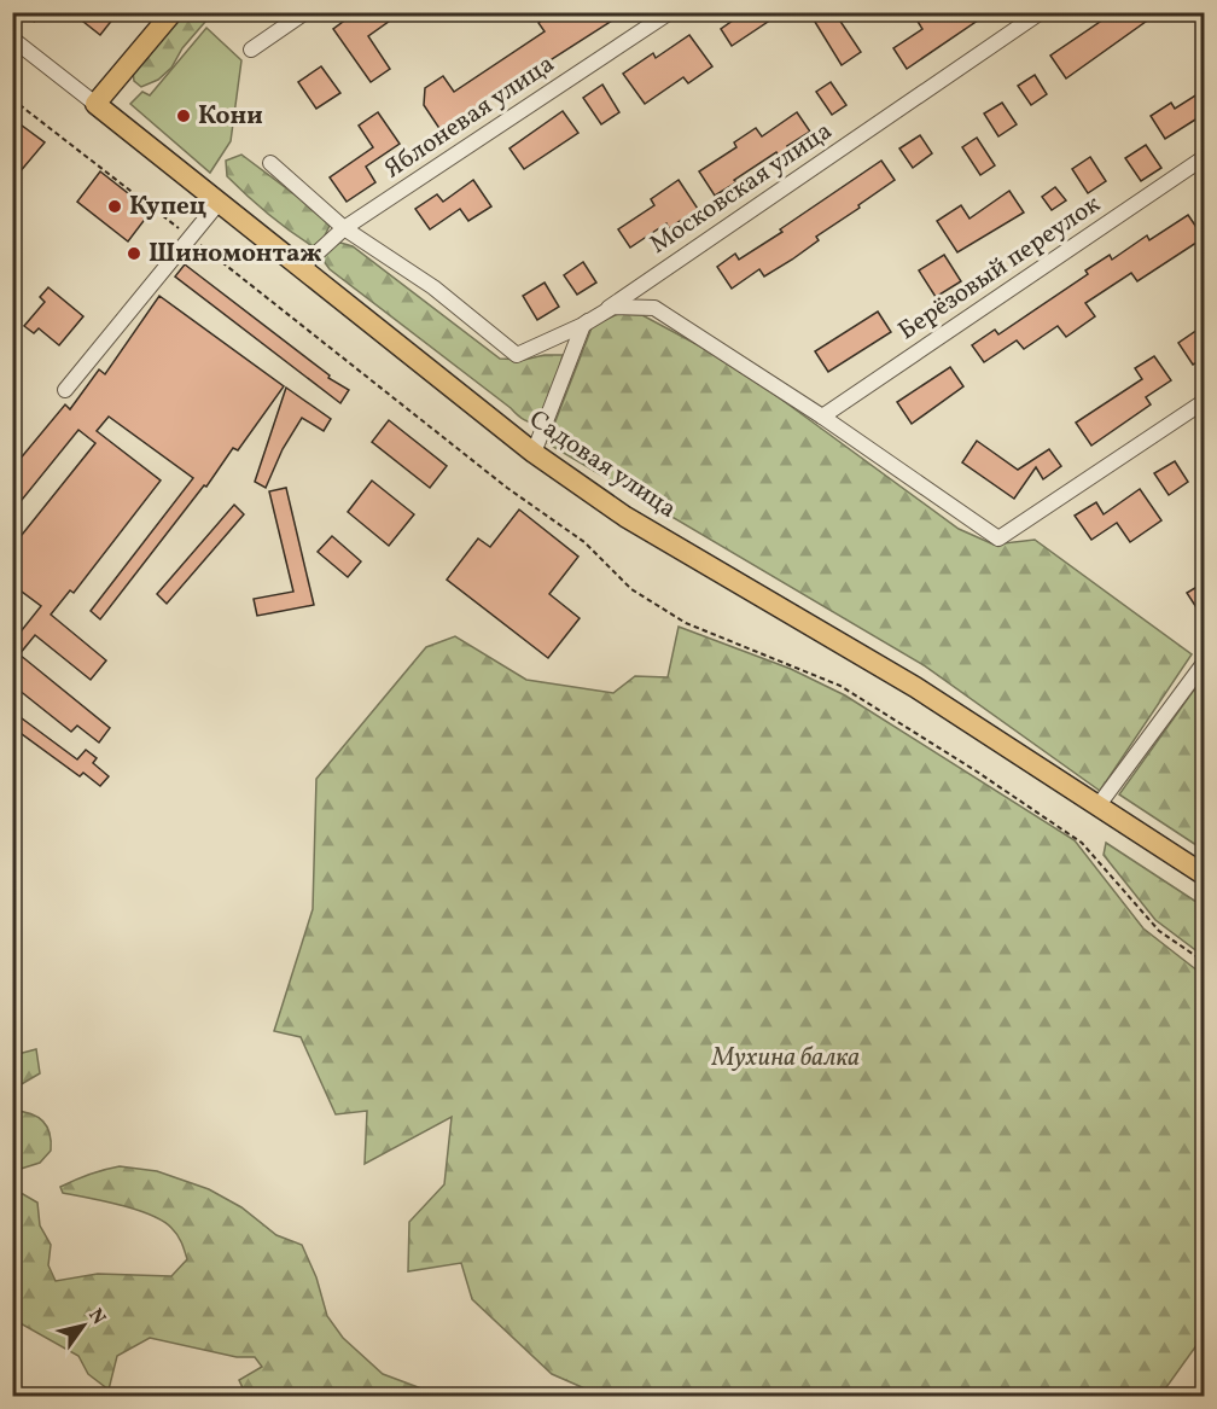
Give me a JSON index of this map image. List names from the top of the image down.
{
  "streets": {
    "main road": ["Садовая улица"],
    "street": ["Яблоневая улица", "Московская улица", "Берёзовый переулок"]
  },
  "crossings": [
    ["Яблоневая улица", "Садовая улица"]
  ],
  "parks": ["Мухина балка"],
  "places": ["Кони", "Купец", "Шиномонтаж"],
  "north": "top right"
}
